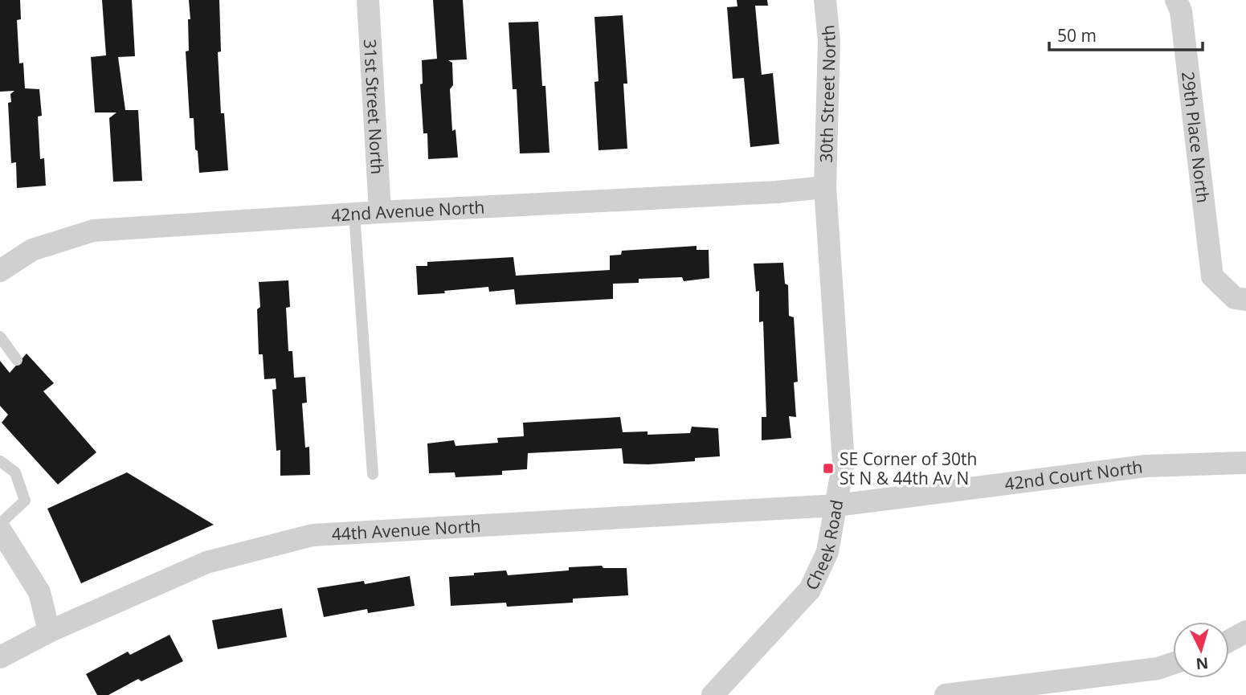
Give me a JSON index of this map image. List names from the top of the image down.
{
  "streets": {
    "street": [
      "30th Street North",
      "31st Street North",
      "29th Place North",
      "42nd Avenue North",
      "42nd Court North",
      "44th Avenue North",
      "Cheek Road"
    ]
  },
  "crossings": [
    ["30th Street North", "42nd Avenue North"],
    ["30th Street North", "Cheek Road"],
    ["31st Street North", "42nd Avenue North"],
    ["42nd Avenue North", "Cheek Road"],
    ["42nd Court North", "44th Avenue North"],
    ["42nd Court North", "Cheek Road"],
    ["44th Avenue North", "Cheek Road"]
  ],
  "places": {
    "transit": ["SE Corner of 30th St N & 44th Av N"]
  },
  "scale_bar": "50 m",
  "north": "bottom"
}
